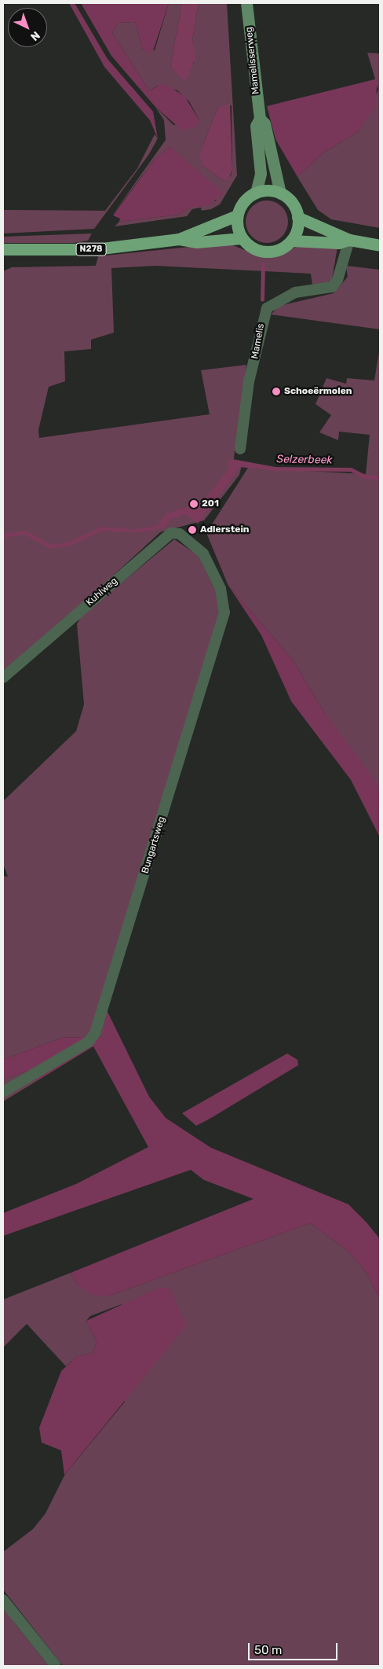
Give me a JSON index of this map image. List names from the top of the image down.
{
  "streets": {
    "main road": ["N278"],
    "street": [
      "Mamelisserweg",
      "Mamelis",
      "Kuhlweg",
      "Bungartsweg"
    ]
  },
  "crossings": [
    ["Mamelisserweg", "N278"],
    ["Kuhlweg", "Bungartsweg"]
  ],
  "water": ["Selzerbeek"],
  "places": ["Schoeërmolen", "201", "Adlerstein"],
  "scale_bar": "50 m",
  "north": "bottom right"
}
